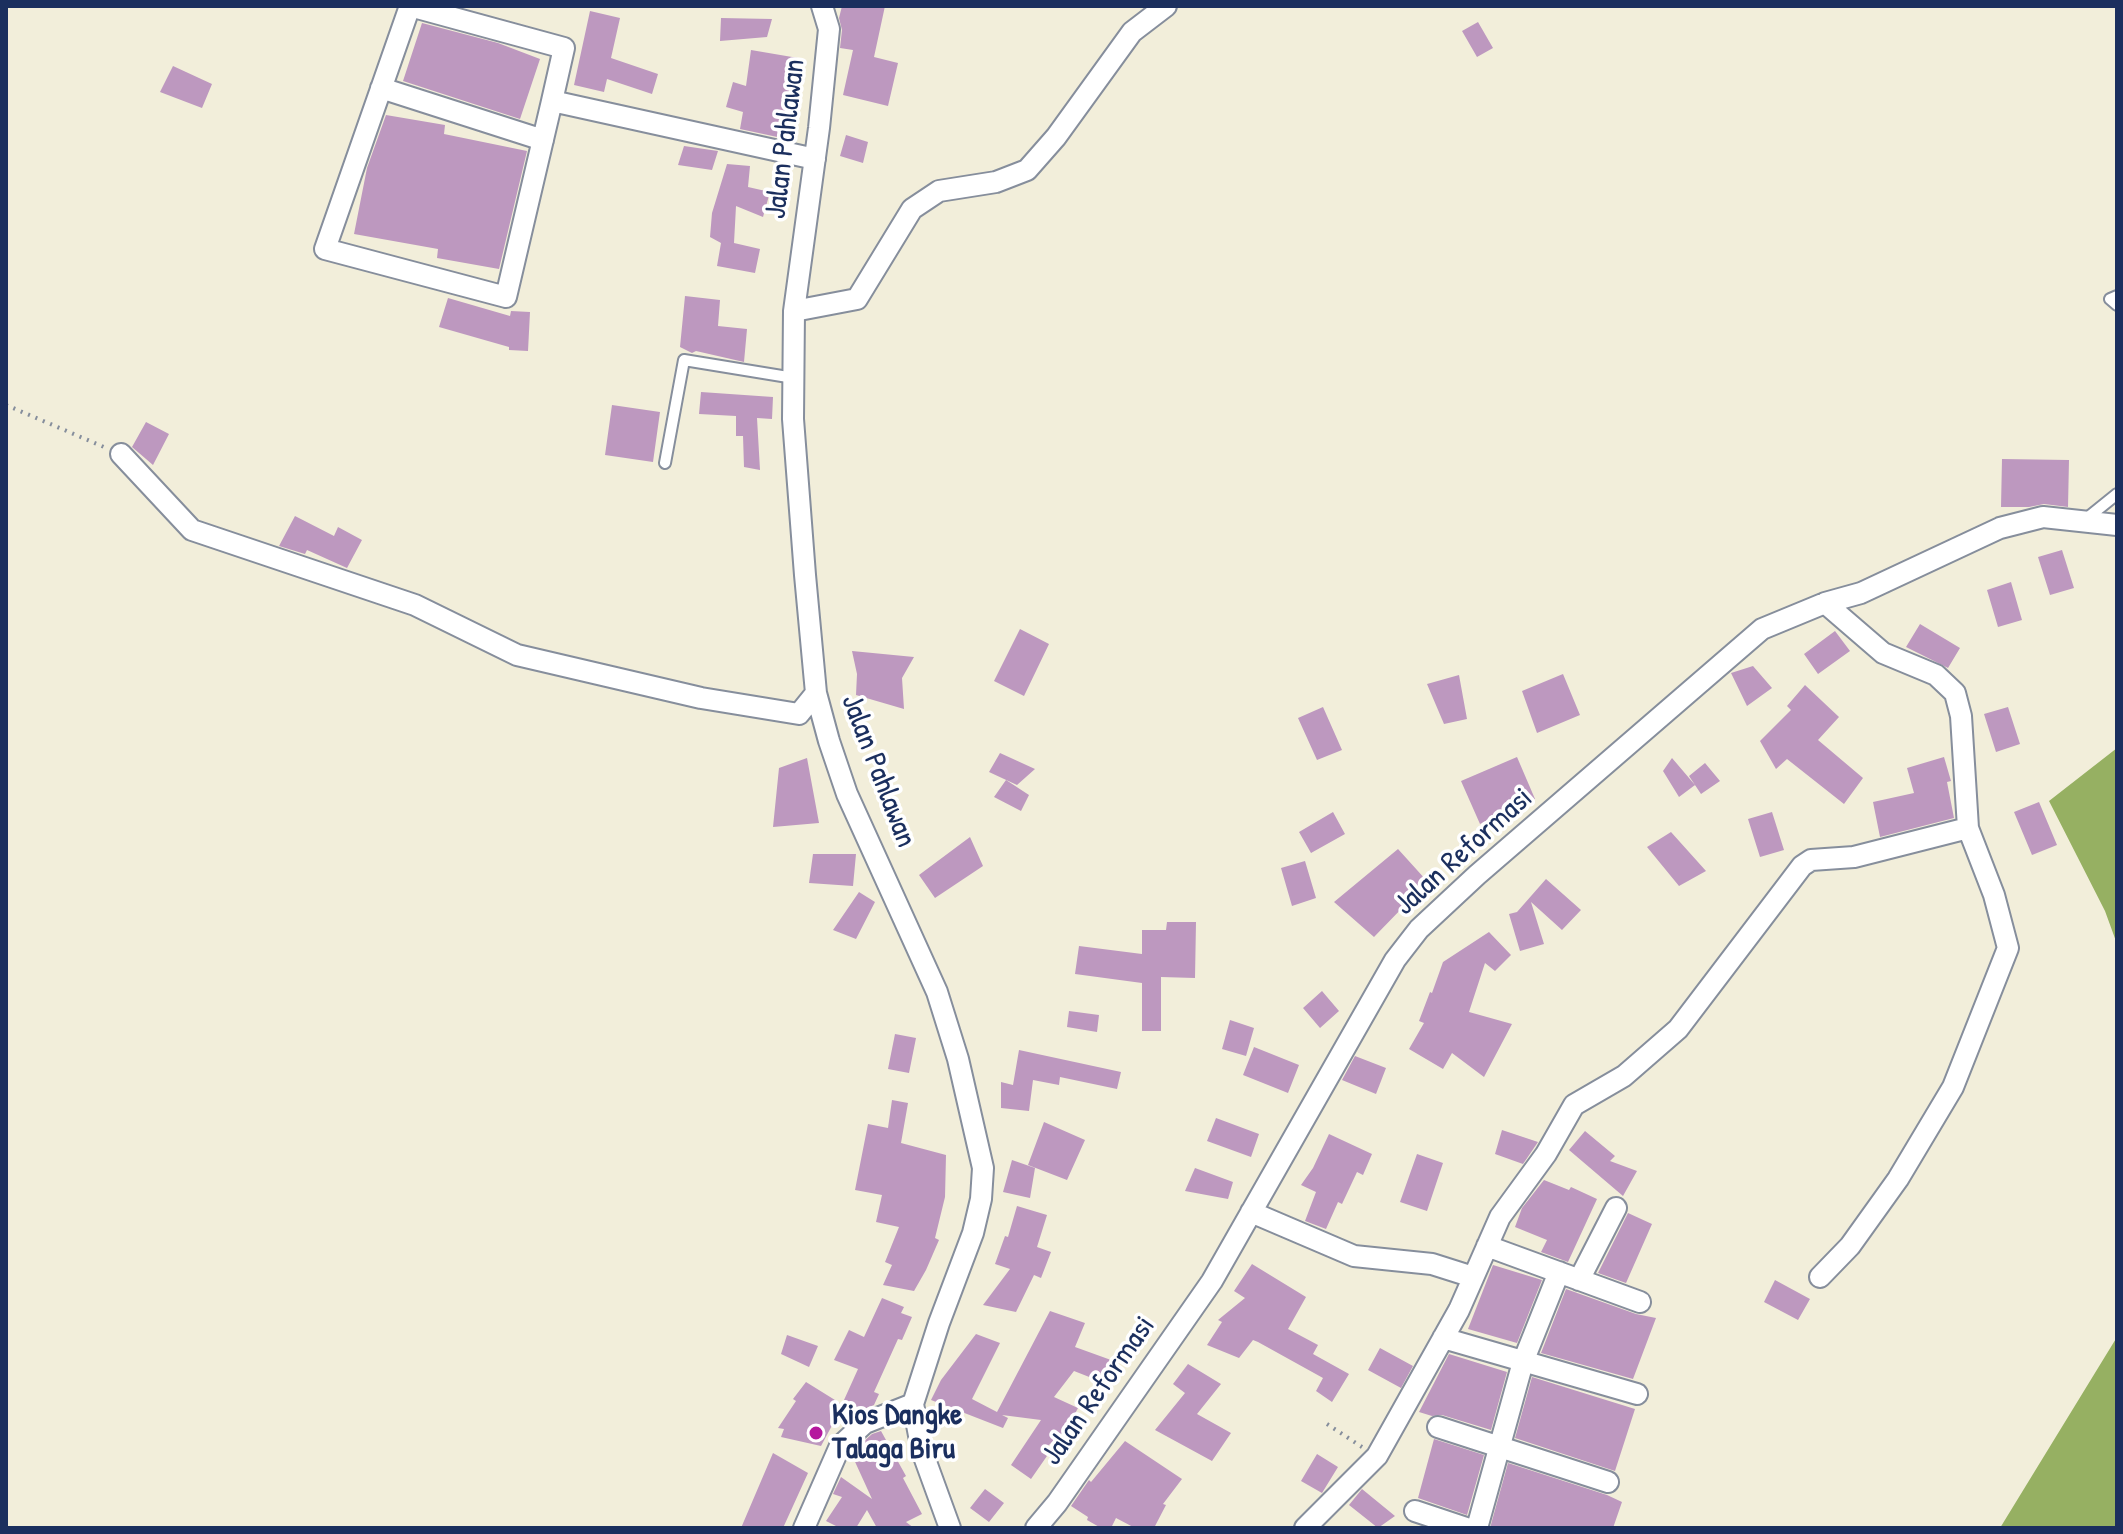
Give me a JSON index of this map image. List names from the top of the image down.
{
  "streets": {
    "street": ["Jalan Pahlawan", "Jalan Reformasi"]
  },
  "places": ["Kios Dangke Talaga Biru"]
}
